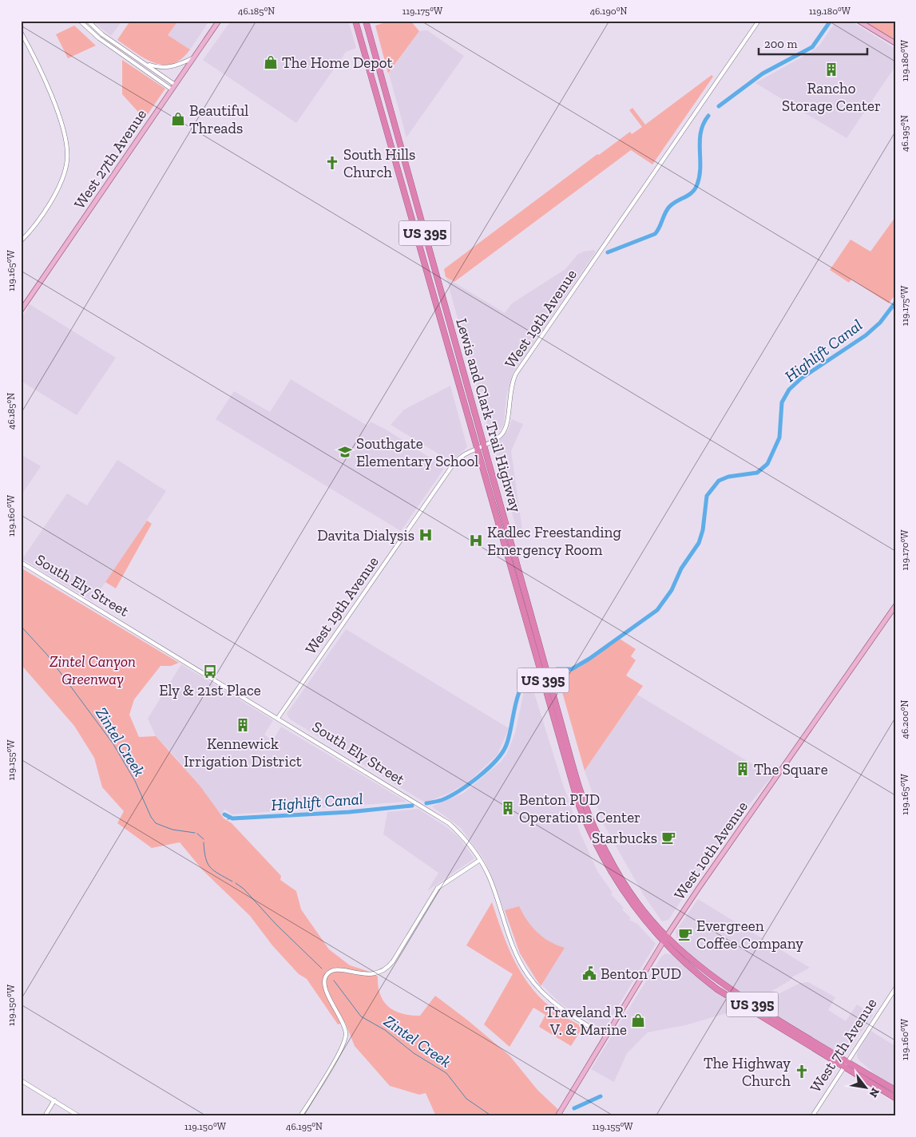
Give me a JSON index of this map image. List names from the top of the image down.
{
  "streets": {
    "highway": ["US 395", "Lewis and Clark Trail Highway"],
    "main road": ["West 27th Avenue", "West 10th Avenue"],
    "street": ["West 19th Avenue", "South Ely Street", "West 7th Avenue"]
  },
  "crossings": [
    ["US 395", "Lewis and Clark Trail Highway"],
    ["US 395", "West 10th Avenue"],
    ["US 395", "West 7th Avenue"],
    ["West 19th Avenue", "Lewis and Clark Trail Highway"],
    ["West 19th Avenue", "South Ely Street"],
    ["Lewis and Clark Trail Highway", "West 10th Avenue"],
    ["South Ely Street", "West 10th Avenue"]
  ],
  "water": ["Highlift Canal", "Zintel Creek"],
  "parks": ["Zintel Canyon Greenway"],
  "places": {
    "shop": ["The Home Depot", "Beautiful Threads", "Traveland R. V. & Marine"],
    "building": [
      "Rancho Storage Center",
      "Kennewick Irrigation District",
      "The Square",
      "Benton PUD Operations Center"
    ],
    "church": ["South Hills Church", "The Highway Church"],
    "school or university": ["Southgate Elementary School"],
    "hospital": ["Davita Dialysis", "Kadlec Freestanding Emergency Room"],
    "bus stop": ["Ely & 21st Place"],
    "cafe": ["Starbucks", "Evergreen Coffee Company"],
    "public building": ["Benton PUD"]
  },
  "scale_bar": "200 m",
  "north": "bottom right",
  "coordinates": [
    "46.185°N",
    "119.175°W",
    "46.190°N",
    "119.180°W",
    "46.195°N",
    "119.165°W",
    "119.160°W",
    "119.170°W",
    "46.200°N",
    "119.155°W",
    "119.150°W"
  ]
}
